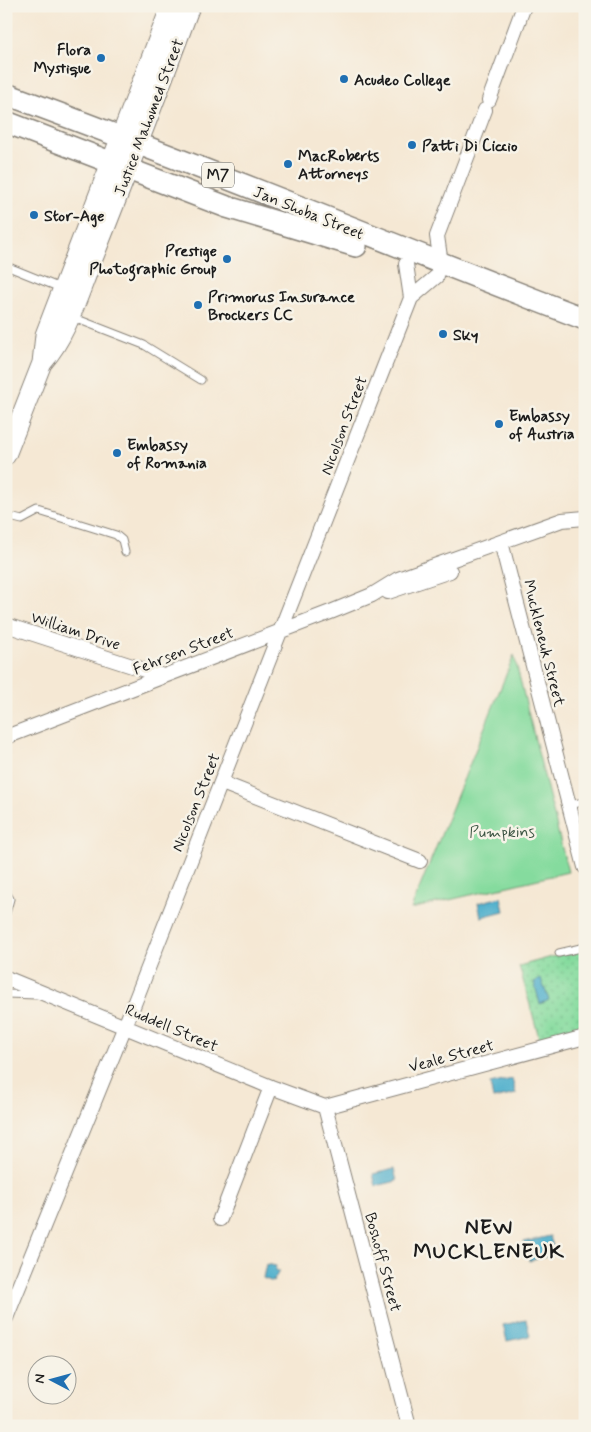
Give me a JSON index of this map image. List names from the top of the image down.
{
  "streets": {
    "main road": ["Justice Mahomed Street", "M7", "Jan Shoba Street"],
    "street": [
      "Nicolson Street",
      "William Drive",
      "Muckleneuk Street",
      "Fehrsen Street",
      "Ruddell Street",
      "Veale Street",
      "Boshoff Street"
    ]
  },
  "crossings": [
    ["Justice Mahomed Street", "Jan Shoba Street"],
    ["Jan Shoba Street", "Nicolson Street"],
    ["Nicolson Street", "Fehrsen Street"],
    ["Nicolson Street", "Ruddell Street"],
    ["William Drive", "Fehrsen Street"],
    ["Muckleneuk Street", "Fehrsen Street"],
    ["Ruddell Street", "Veale Street"],
    ["Ruddell Street", "Boshoff Street"],
    ["Veale Street", "Boshoff Street"]
  ],
  "districts": ["NEW MUCKLENEUK"],
  "parks": ["Pumpkins"],
  "places": [
    "Flora Mystique",
    "Acudeo College",
    "Patti Di Ciccio",
    "MacRoberts Attorneys",
    "Stor-Age",
    "Prestige Photographic Group",
    "Primorus Insurance Brockers CC",
    "Sky",
    "Embassy of Austria",
    "Embassy of Romania"
  ],
  "north": "left"
}
